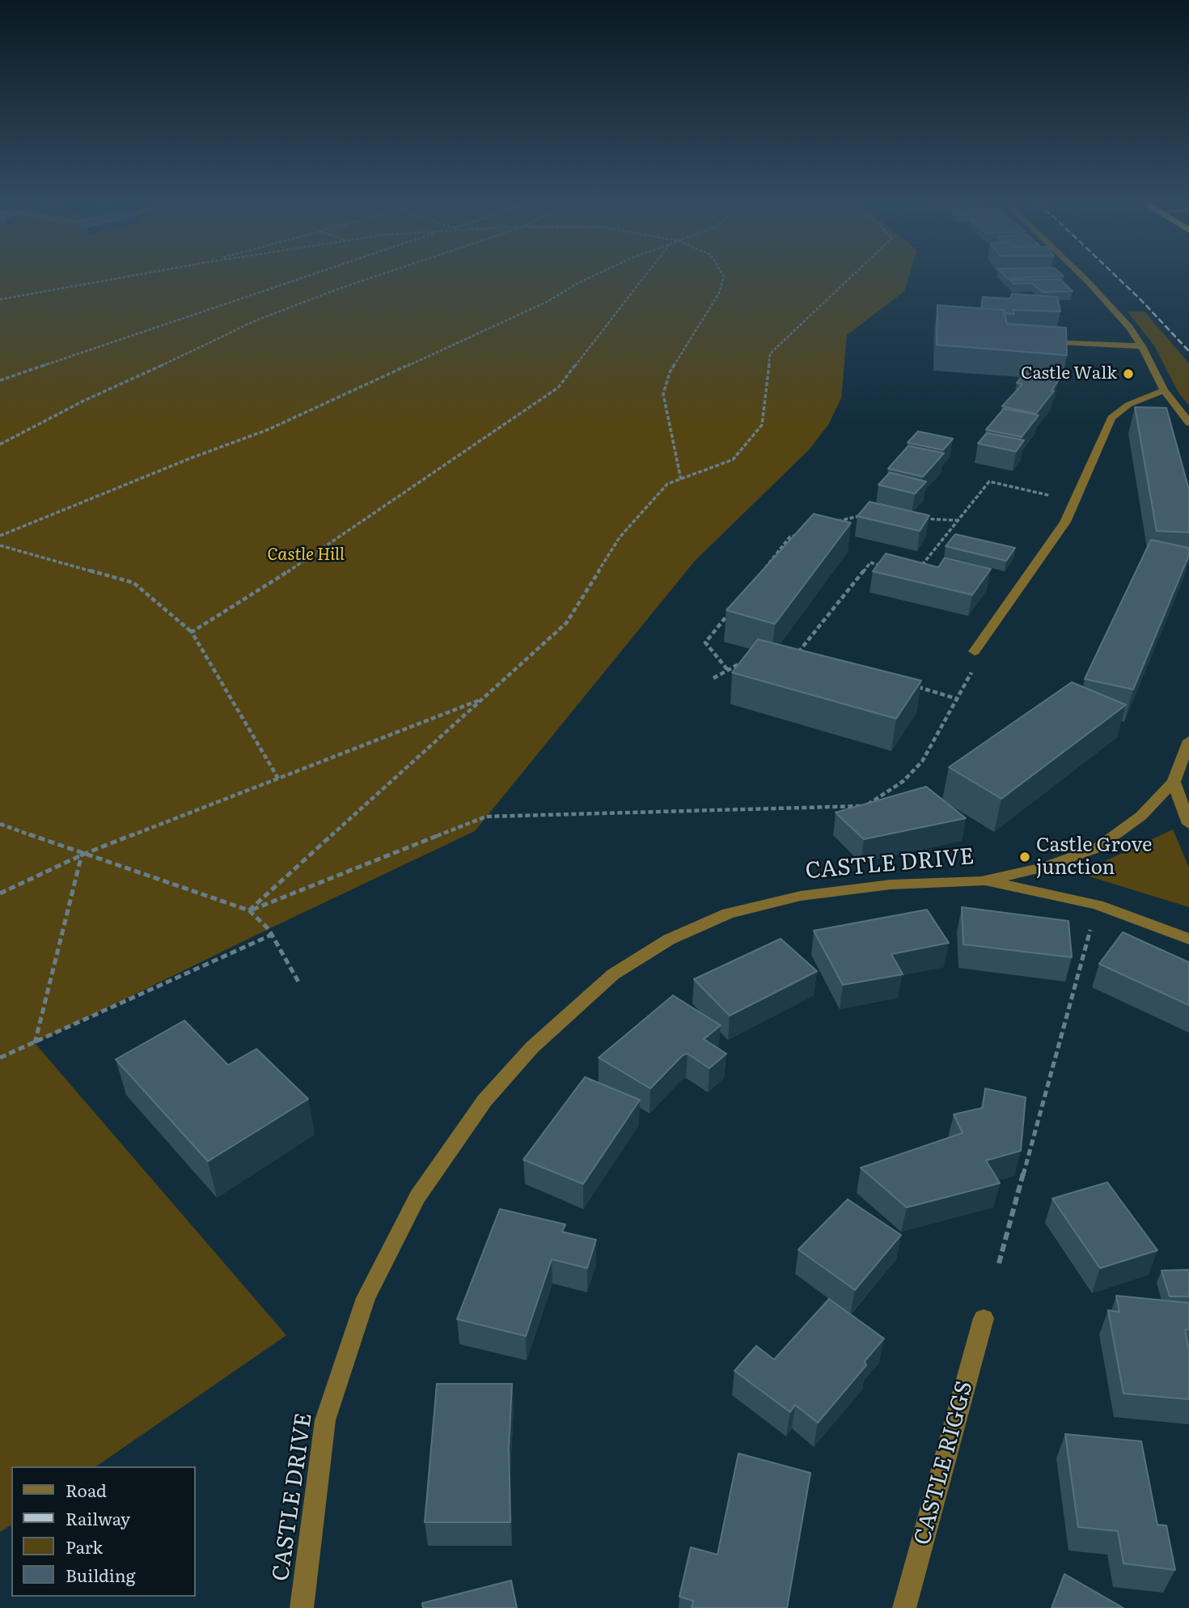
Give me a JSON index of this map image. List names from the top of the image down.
{
  "streets": {
    "street": ["CASTLE DRIVE", "CASTLE RIGGS"]
  },
  "parks": ["Castle Hill"],
  "places": ["Castle Walk", "Castle Grove junction"],
  "legend": [
    "Road",
    "Railway",
    "Park",
    "Building"
  ]
}
